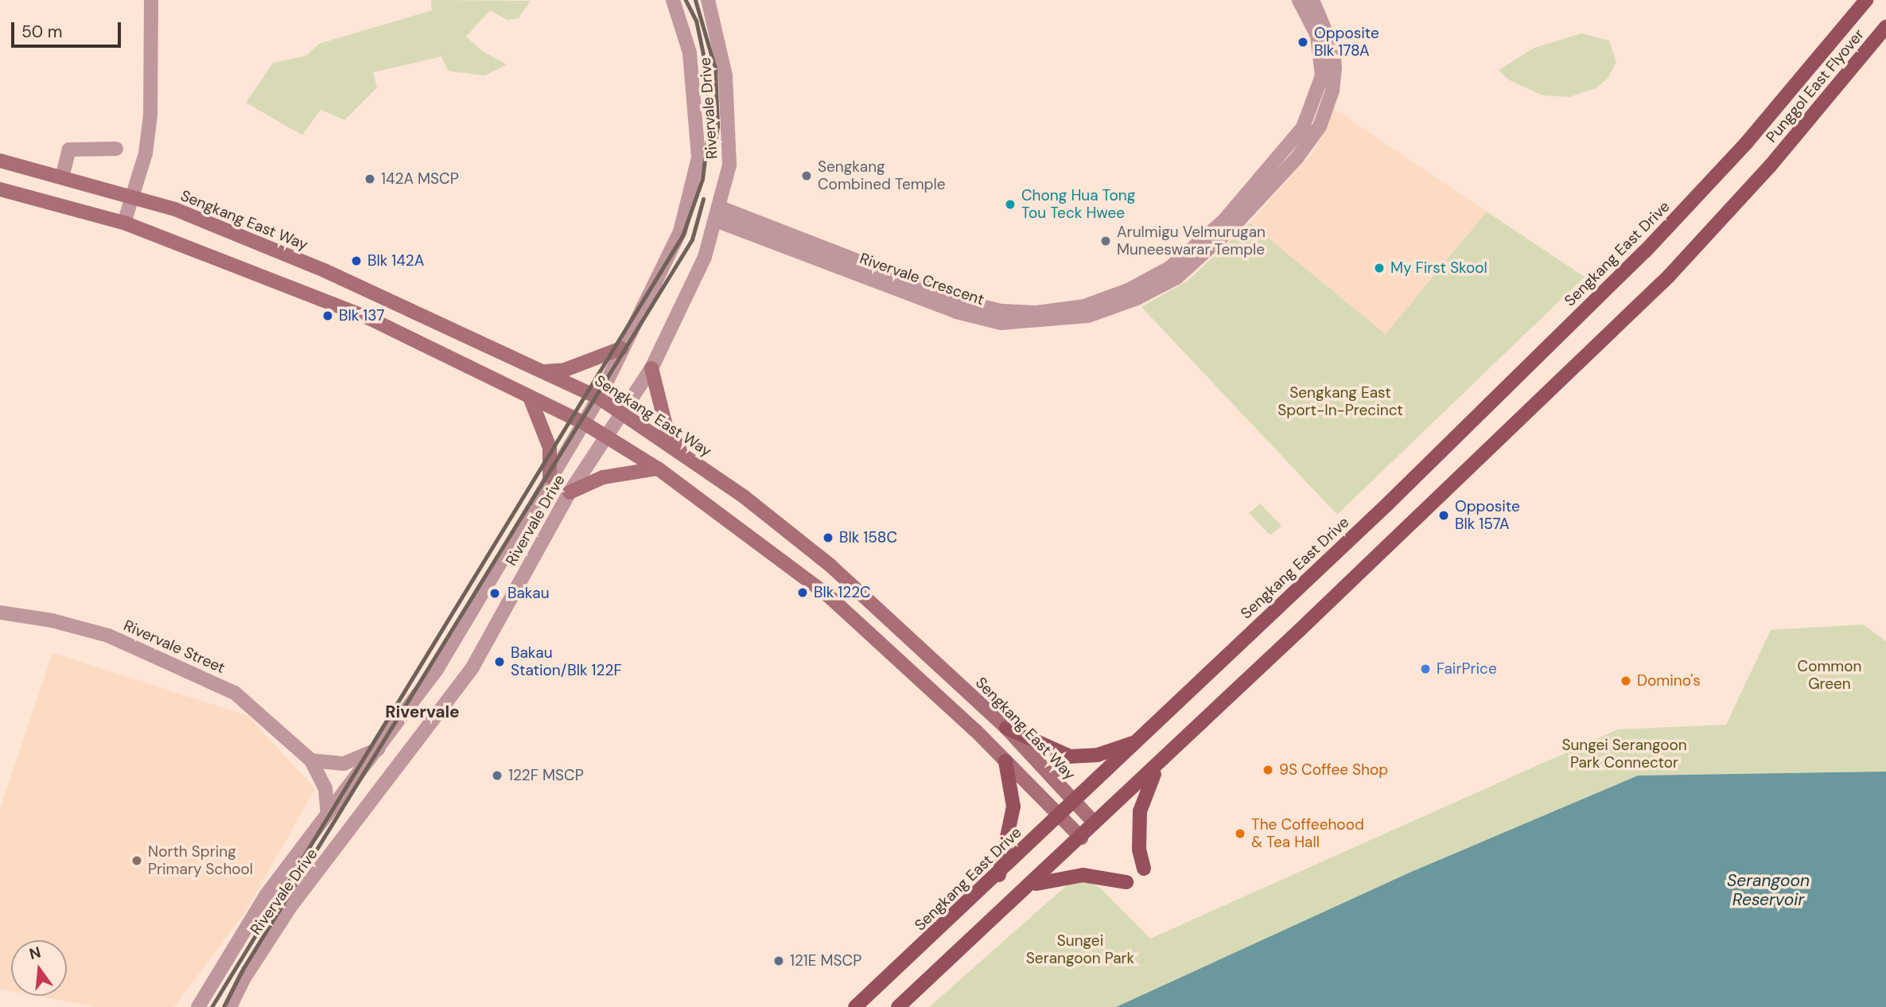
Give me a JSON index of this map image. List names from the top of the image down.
{
  "streets": {
    "main road": ["Punggol East Flyover", "Sengkang East Way", "Sengkang East Drive"],
    "street": ["Rivervale Drive", "Rivervale Crescent", "Rivervale Street"]
  },
  "crossings": [
    ["Punggol East Flyover", "Sengkang East Drive"],
    ["Rivervale Drive", "Sengkang East Way"],
    ["Rivervale Drive", "Rivervale Crescent"],
    ["Rivervale Drive", "Rivervale Street"],
    ["Sengkang East Way", "Sengkang East Drive"]
  ],
  "districts": ["Rivervale"],
  "water": ["Serangoon Reservoir"],
  "parks": [
    "Sengkang East Sport-In-Precinct",
    "Common Green",
    "Sungei Serangoon Park Connector",
    "Sungei Serangoon Park"
  ],
  "places": [
    "Opposite Blk 178A",
    "Sengkang Combined Temple",
    "142A MSCP",
    "Chong Hua Tong Tou Teck Hwee",
    "Arulmigu Velmurugan Muneeswarar Temple",
    "Blk 142A",
    "My First Skool",
    "Blk 137",
    "Opposite Blk 157A",
    "Blk 158C",
    "Blk 122C",
    "Bakau",
    "Bakau Station/Blk 122F",
    "FairPrice",
    "Domino's",
    "9S Coffee Shop",
    "122F MSCP",
    "The Coffeehood & Tea Hall",
    "North Spring Primary School",
    "121E MSCP"
  ],
  "scale_bar": "50 m",
  "north": "top"
}
